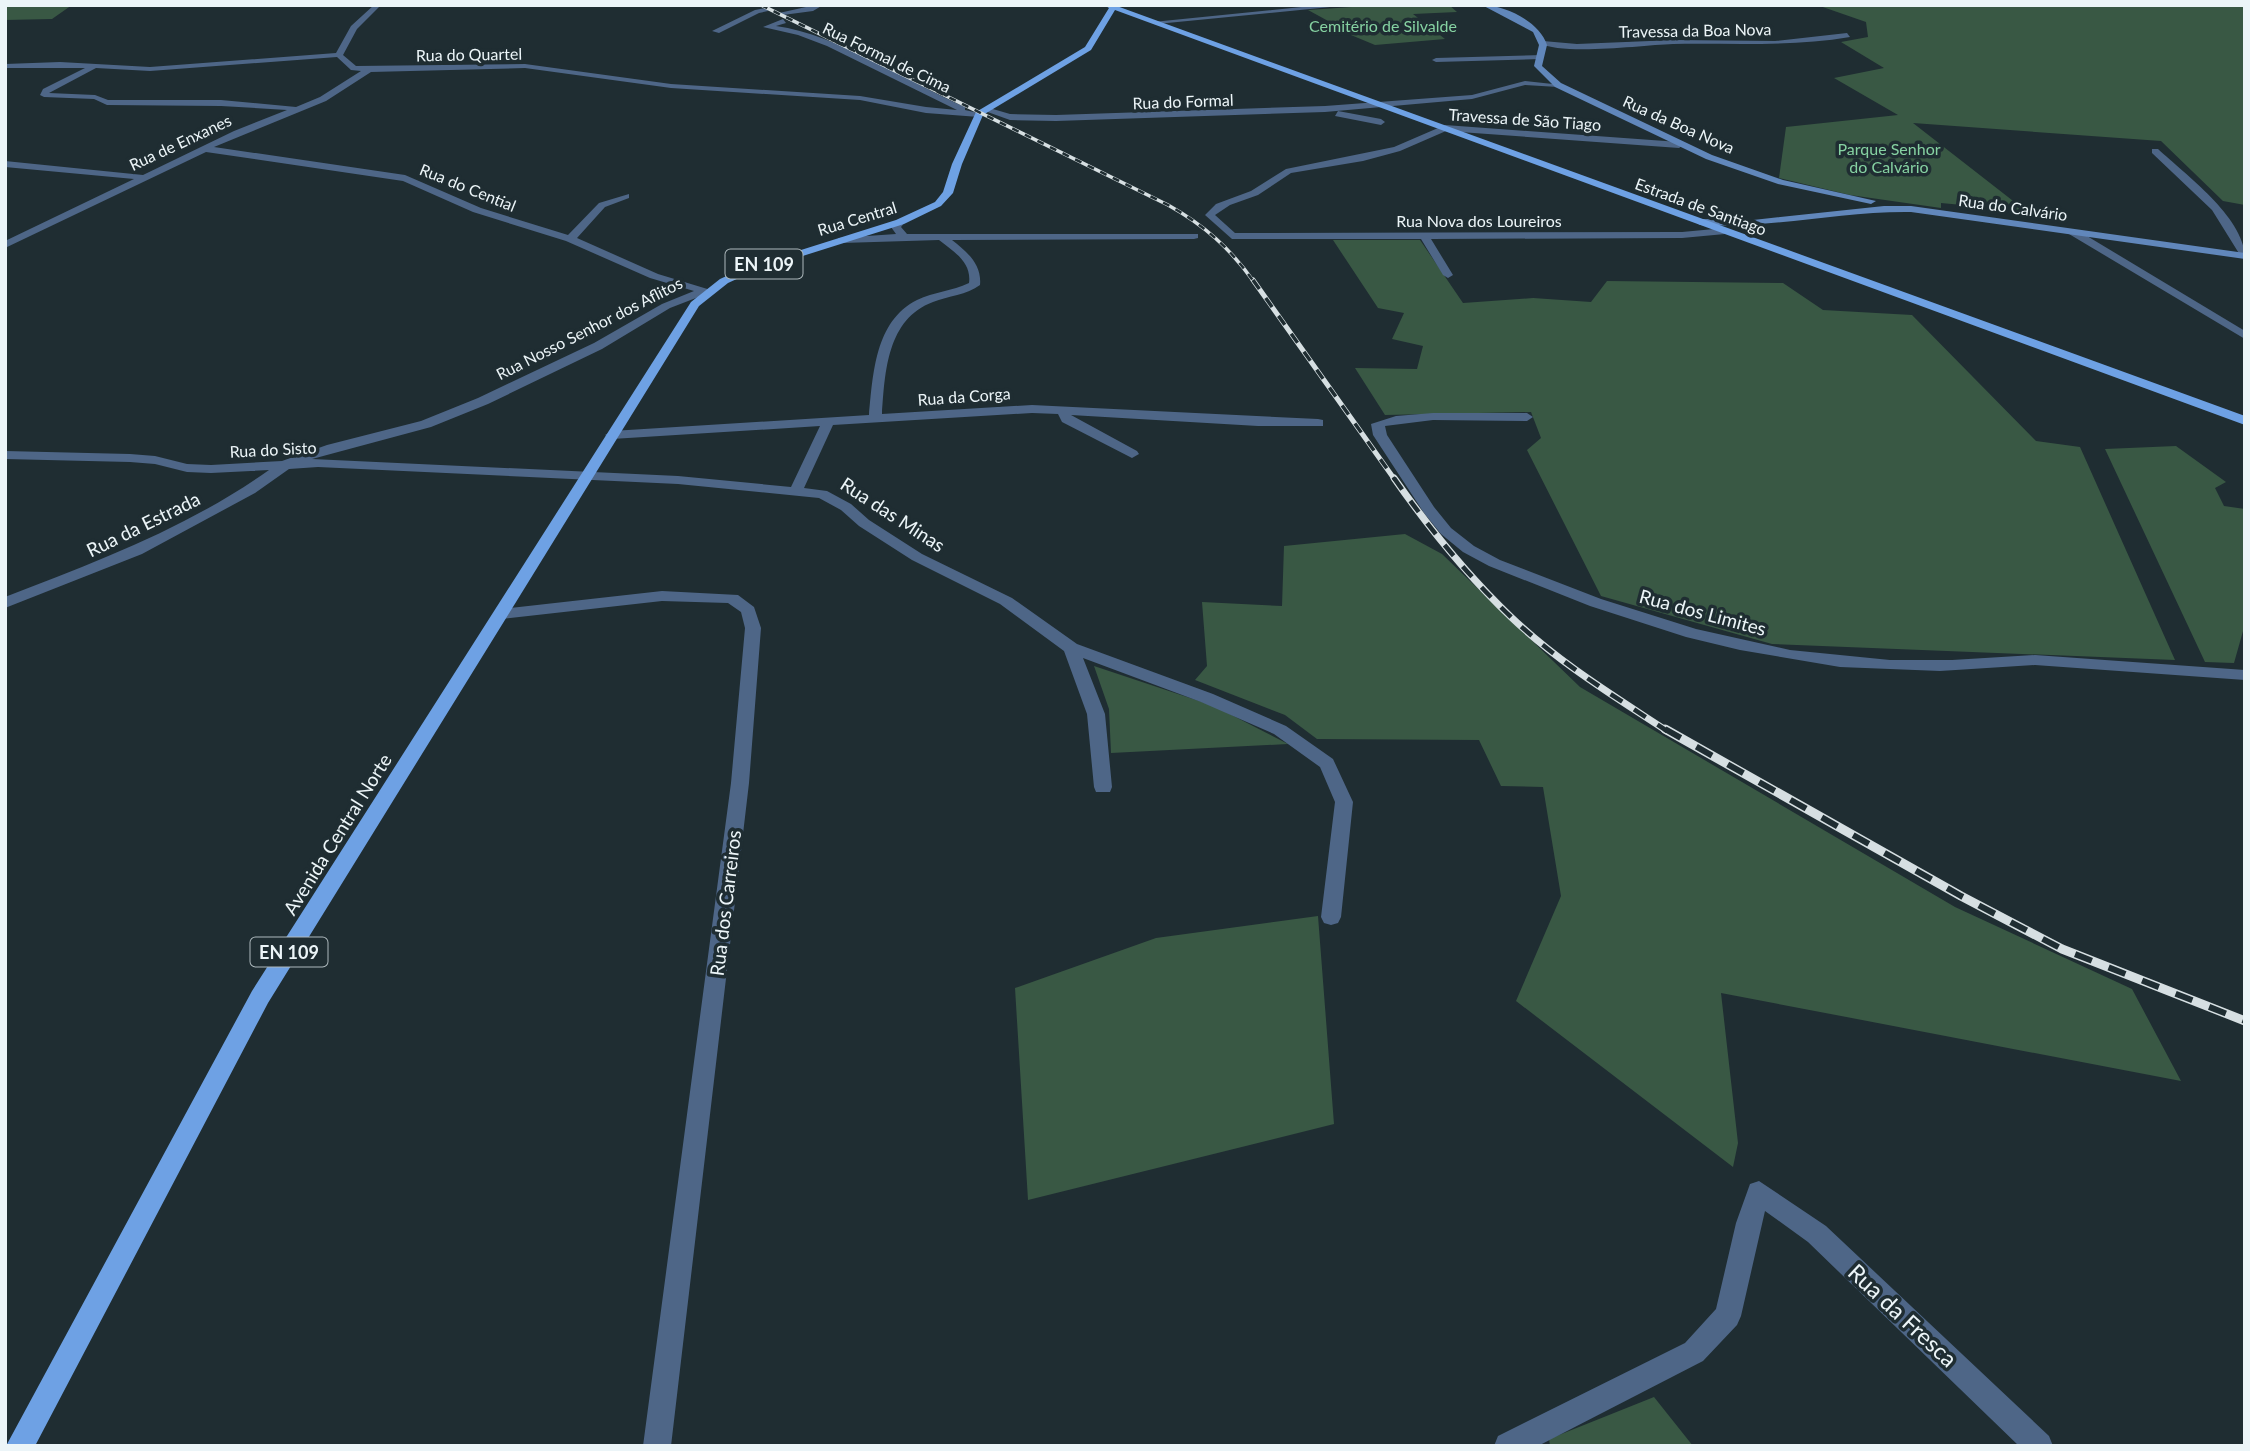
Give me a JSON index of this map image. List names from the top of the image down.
{
  "streets": {
    "main road": [
      "Rua da Boa Nova",
      "Estrada de Santiago",
      "Rua do Calvário",
      "Rua Central",
      "EN 109",
      "Avenida Central Norte"
    ],
    "street": [
      "Travessa da Boa Nova",
      "Rua do Quartel",
      "Rua Formal de Cima",
      "Rua do Formal",
      "Travessa de São Tiago",
      "Rua de Enxanes",
      "Rua do Cential",
      "Rua Nova dos Loureiros",
      "Rua Nosso Senhor dos Aflitos",
      "Rua da Corga",
      "Rua do Sisto",
      "Rua das Minas",
      "Rua da Estrada",
      "Rua dos Limites",
      "Rua dos Carreiros",
      "Rua da Fresca"
    ]
  },
  "crossings": [
    ["Rua do Quartel", "Rua Formal de Cima"],
    ["Rua do Quartel", "Rua do Formal"],
    ["Rua do Quartel", "Rua de Enxanes"],
    ["Rua do Quartel", "Rua Central"],
    ["Rua Formal de Cima", "Rua do Formal"],
    ["Rua Formal de Cima", "Rua Central"],
    ["Rua do Formal", "Estrada de Santiago"],
    ["Rua do Formal", "Rua Central"],
    ["Travessa de São Tiago", "Rua da Boa Nova"],
    ["Travessa de São Tiago", "Estrada de Santiago"],
    ["Travessa de São Tiago", "Rua Nova dos Loureiros"],
    ["Rua da Boa Nova", "Rua do Calvário"],
    ["Rua de Enxanes", "Rua do Cential"],
    ["Rua do Cential", "Rua Central"],
    ["Rua do Cential", "Rua Nosso Senhor dos Aflitos"],
    ["Estrada de Santiago", "Rua do Calvário"],
    ["Estrada de Santiago", "Rua Nova dos Loureiros"],
    ["Rua do Calvário", "Rua Nova dos Loureiros"],
    ["Rua Central", "Rua Nosso Senhor dos Aflitos"],
    ["Rua Central", "Rua da Corga"],
    ["Rua Central", "Rua do Sisto"],
    ["Rua Central", "Rua das Minas"],
    ["Rua Central", "Avenida Central Norte"],
    ["Rua Nosso Senhor dos Aflitos", "Rua do Sisto"],
    ["Rua Nosso Senhor dos Aflitos", "Rua da Estrada"],
    ["Rua do Sisto", "Rua das Minas"],
    ["Rua do Sisto", "Rua da Estrada"],
    ["Rua do Sisto", "Avenida Central Norte"],
    ["Rua das Minas", "Avenida Central Norte"],
    ["Avenida Central Norte", "Rua dos Carreiros"]
  ],
  "parks": ["Cemitério de Silvalde", "Parque Senhor do Calvário"]
}
